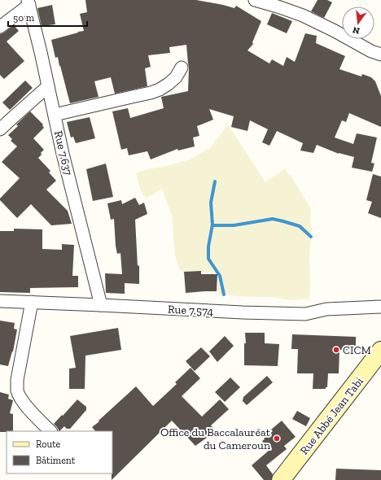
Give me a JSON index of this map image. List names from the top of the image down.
{
  "streets": {
    "main road": ["Rue Abbé Jean Tabi"],
    "street": ["Rue 7.637", "Rue 7.574"]
  },
  "crossings": [
    ["Rue 7.637", "Rue 7.574"]
  ],
  "places": ["CICM", "Office du Baccalauréat du Cameroun"],
  "legend": ["Route", "Bâtiment"],
  "scale_bar": "50 m",
  "north": "bottom"
}
